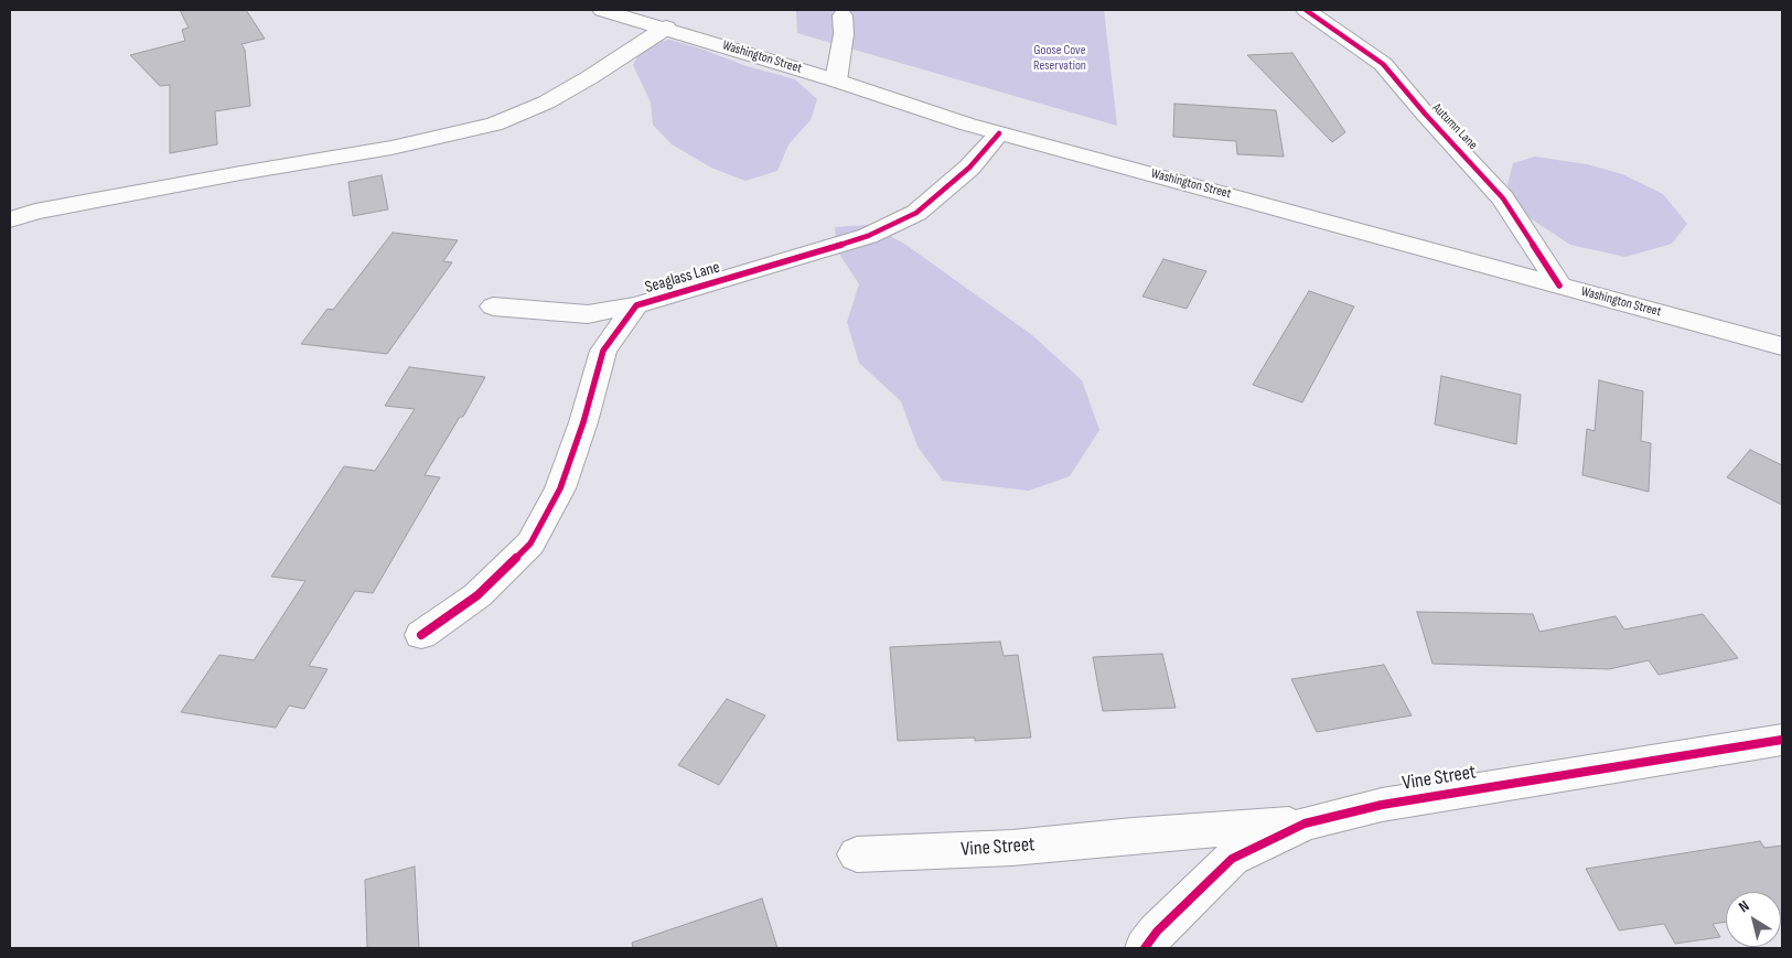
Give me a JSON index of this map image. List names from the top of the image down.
{
  "streets": {
    "street": [
      "Washington Street",
      "Autumn Lane",
      "Seaglass Lane",
      "Vine Street"
    ]
  },
  "crossings": [
    ["Washington Street", "Autumn Lane"],
    ["Washington Street", "Seaglass Lane"]
  ],
  "parks": ["Goose Cove Reservation"],
  "north": "top left"
}
